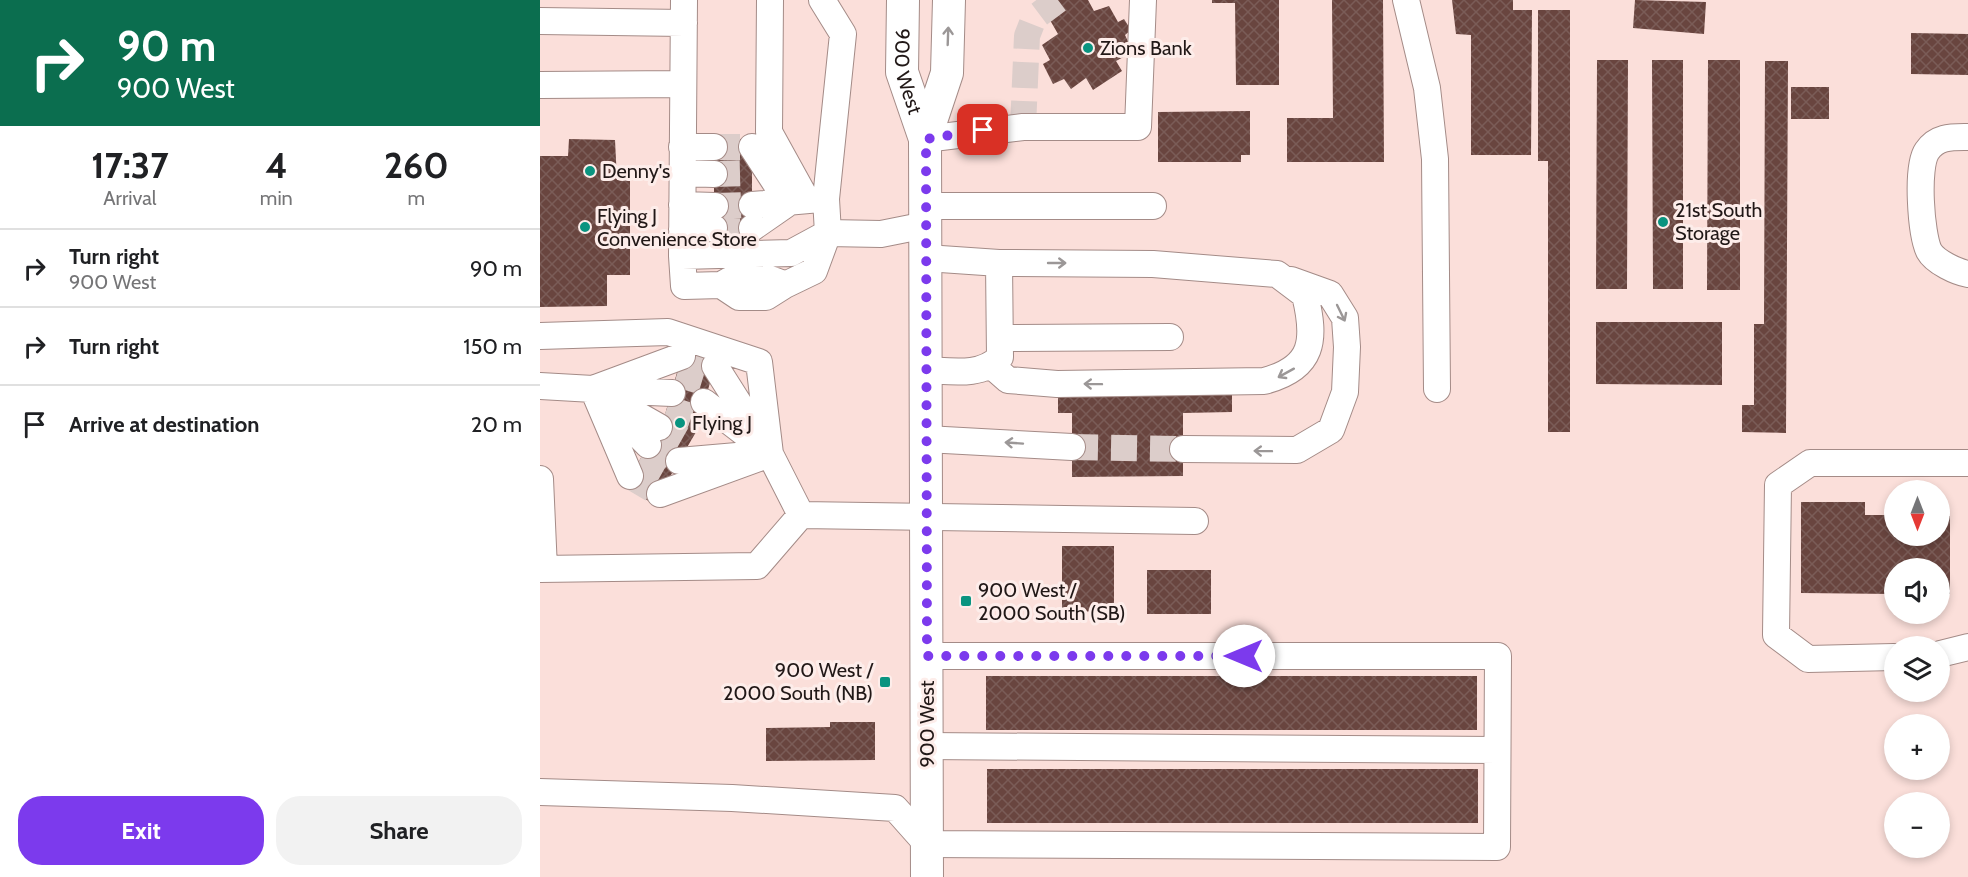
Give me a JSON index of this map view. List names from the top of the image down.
{
  "streets": {
    "main road": ["900 West"]
  },
  "places": {
    "other": [
      "Zions Bank",
      "Denny's",
      "21st South Storage",
      "Flying J Convenience Store",
      "Flying J"
    ],
    "transit": ["900 West / 2000 South (SB)", "900 West / 2000 South (NB)"]
  },
  "north": "bottom",
  "page": {
    "turn": ["90 m", "900 West"],
    "eta": [
      "17:37",
      "Arrival",
      "4",
      "min",
      "260",
      "m"
    ],
    "list": [
      {
        "name": "Turn right",
        "note": "900 West",
        "value": "90 m"
      },
      {
        "name": "Turn right",
        "value": "150 m"
      },
      {
        "name": "Arrive at destination",
        "value": "20 m"
      }
    ],
    "map_buttons": ["+", "−"],
    "buttons": ["Exit", "Share"]
  }
}
